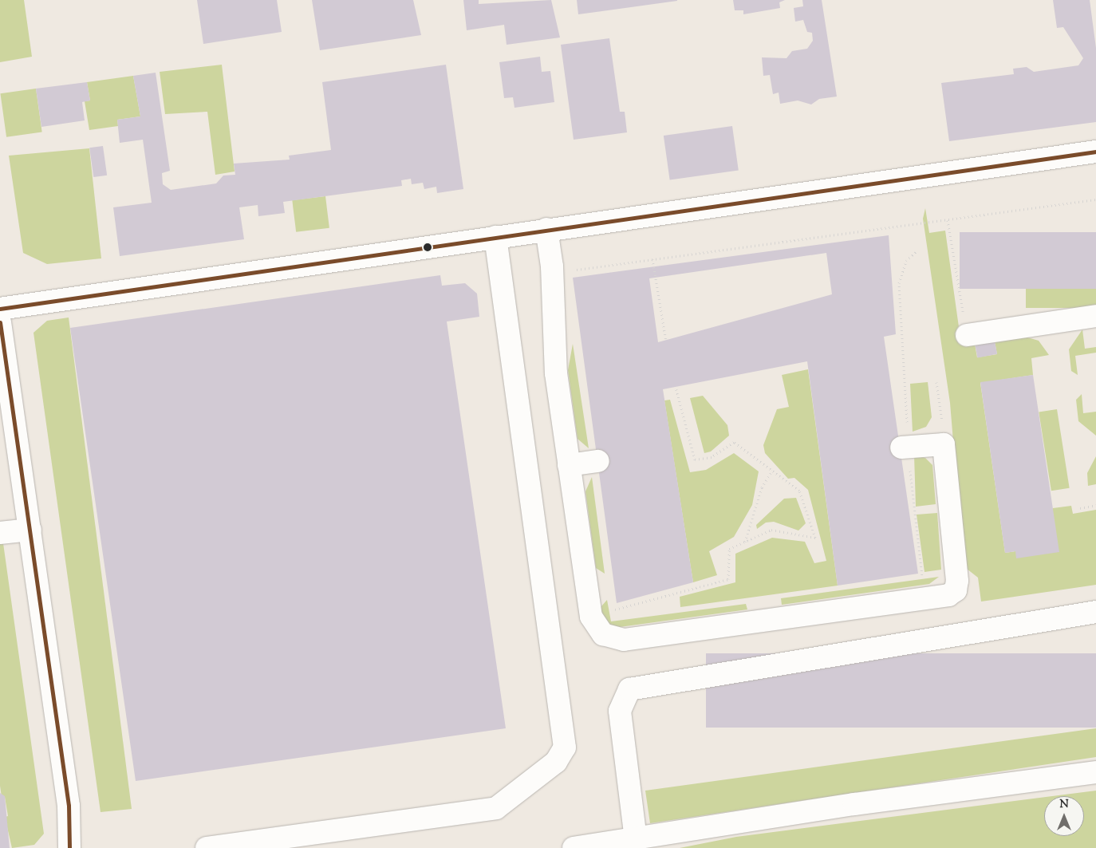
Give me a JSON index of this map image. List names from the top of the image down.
{
  "north": "top"
}
